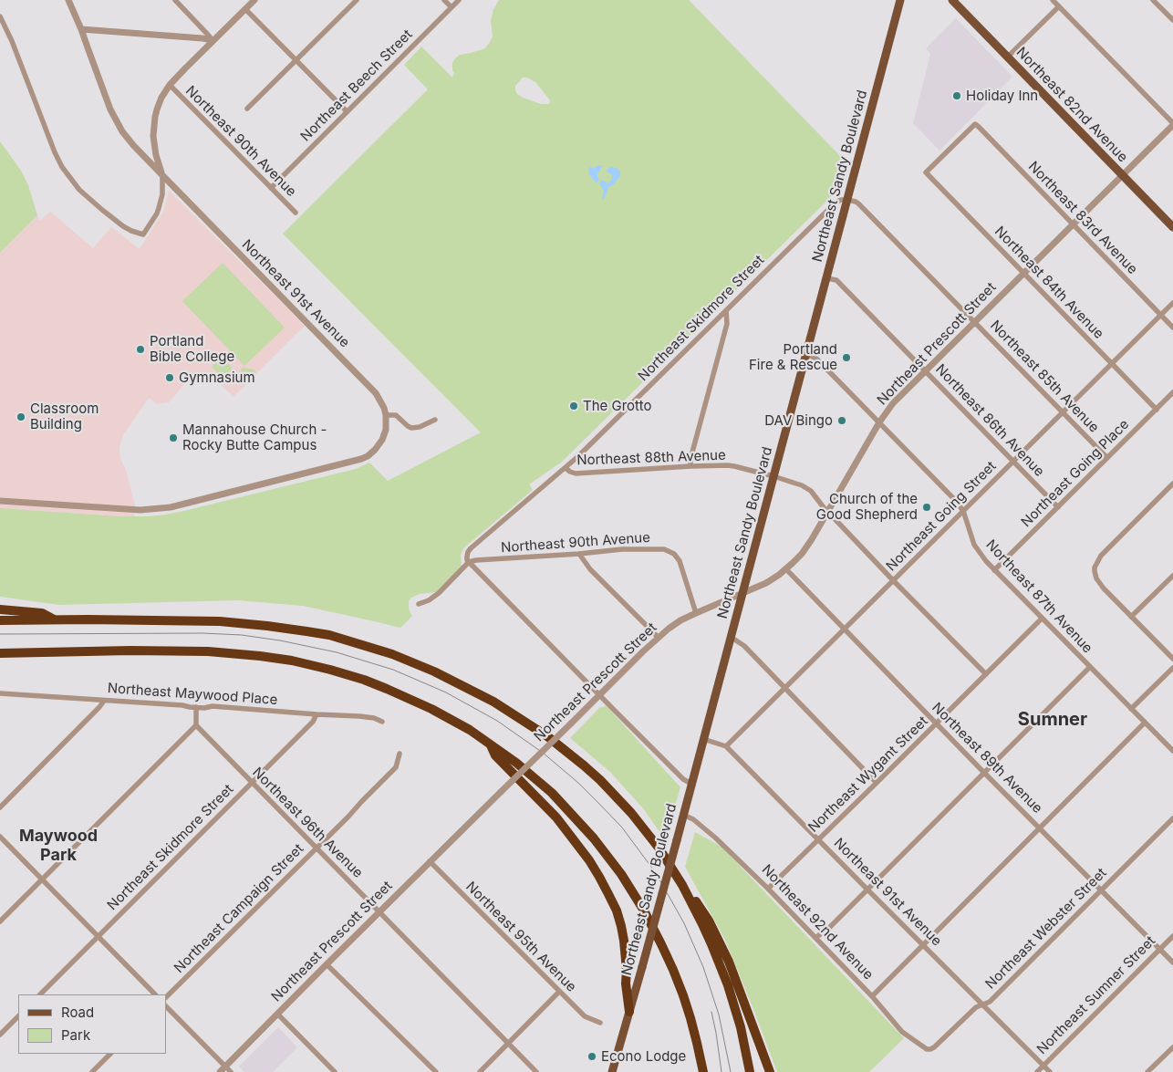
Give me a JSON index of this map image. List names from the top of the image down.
{
  "streets": {
    "main road": ["Northeast 82nd Avenue", "Northeast Sandy Boulevard"],
    "street": [
      "Northeast Beech Street",
      "Northeast 90th Avenue",
      "Northeast 83rd Avenue",
      "Northeast 84th Avenue",
      "Northeast 91st Avenue",
      "Northeast Skidmore Street",
      "Northeast Prescott Street",
      "Northeast 85th Avenue",
      "Northeast 86th Avenue",
      "Northeast 88th Avenue",
      "Northeast Going Place",
      "Northeast Going Street",
      "Northeast 87th Avenue",
      "Northeast Maywood Place",
      "Northeast 89th Avenue",
      "Northeast Wygant Street",
      "Northeast 96th Avenue",
      "Northeast Campaign Street",
      "Northeast 92nd Avenue",
      "Northeast Webster Street",
      "Northeast 95th Avenue",
      "Northeast Sumner Street"
    ]
  },
  "crossings": [
    ["Northeast Beech Street", "Northeast 90th Avenue"],
    ["Northeast 82nd Avenue", "Northeast Prescott Street"],
    ["Northeast 90th Avenue", "Northeast Skidmore Street"],
    ["Northeast 90th Avenue", "Northeast Prescott Street"],
    ["Northeast Sandy Boulevard", "Northeast 91st Avenue"],
    ["Northeast Sandy Boulevard", "Northeast Skidmore Street"],
    ["Northeast Sandy Boulevard", "Northeast Prescott Street"],
    ["Northeast Sandy Boulevard", "Northeast 85th Avenue"],
    ["Northeast Sandy Boulevard", "Northeast 86th Avenue"],
    ["Northeast Sandy Boulevard", "Northeast 88th Avenue"],
    ["Northeast Sandy Boulevard", "Northeast 87th Avenue"],
    ["Northeast Sandy Boulevard", "Northeast 92nd Avenue"],
    ["Northeast 83rd Avenue", "Northeast 84th Avenue"],
    ["Northeast 83rd Avenue", "Northeast Prescott Street"],
    ["Northeast 83rd Avenue", "Northeast Going Street"],
    ["Northeast 84th Avenue", "Northeast Prescott Street"],
    ["Northeast 84th Avenue", "Northeast Going Place"],
    ["Northeast 84th Avenue", "Northeast Going Street"],
    ["Northeast 91st Avenue", "Northeast Going Street"],
    ["Northeast 91st Avenue", "Northeast Wygant Street"],
    ["Northeast 91st Avenue", "Northeast Webster Street"],
    ["Northeast 91st Avenue", "Northeast Sumner Street"],
    ["Northeast Skidmore Street", "Northeast 85th Avenue"],
    ["Northeast Skidmore Street", "Northeast 88th Avenue"],
    ["Northeast Skidmore Street", "Northeast Maywood Place"],
    ["Northeast Skidmore Street", "Northeast 96th Avenue"],
    ["Northeast Prescott Street", "Northeast 85th Avenue"],
    ["Northeast Prescott Street", "Northeast 86th Avenue"],
    ["Northeast Prescott Street", "Northeast 88th Avenue"],
    ["Northeast Prescott Street", "Northeast 87th Avenue"],
    ["Northeast Prescott Street", "Northeast 89th Avenue"],
    ["Northeast Prescott Street", "Northeast 96th Avenue"],
    ["Northeast Prescott Street", "Northeast 95th Avenue"],
    ["Northeast 85th Avenue", "Northeast Going Place"],
    ["Northeast 85th Avenue", "Northeast Going Street"],
    ["Northeast 86th Avenue", "Northeast Going Place"],
    ["Northeast 86th Avenue", "Northeast Going Street"],
    ["Northeast 88th Avenue", "Northeast Going Street"],
    ["Northeast 88th Avenue", "Northeast Wygant Street"],
    ["Northeast Going Place", "Northeast 87th Avenue"],
    ["Northeast Going Street", "Northeast 87th Avenue"],
    ["Northeast Going Street", "Northeast 89th Avenue"],
    ["Northeast 87th Avenue", "Northeast Wygant Street"],
    ["Northeast 89th Avenue", "Northeast Wygant Street"],
    ["Northeast 89th Avenue", "Northeast Webster Street"],
    ["Northeast 89th Avenue", "Northeast Sumner Street"],
    ["Northeast Wygant Street", "Northeast 92nd Avenue"],
    ["Northeast 96th Avenue", "Northeast Campaign Street"],
    ["Northeast 92nd Avenue", "Northeast Webster Street"]
  ],
  "districts": ["Sumner", "Maywood Park"],
  "places": [
    "Holiday Inn",
    "Portland Bible College",
    "Portland Fire & Rescue",
    "Gymnasium",
    "The Grotto",
    "Classroom Building",
    "DAV Bingo",
    "Mannahouse Church - Rocky Butte Campus",
    "Church of the Good Shepherd",
    "Econo Lodge"
  ],
  "legend": ["Road", "Park"]
}
